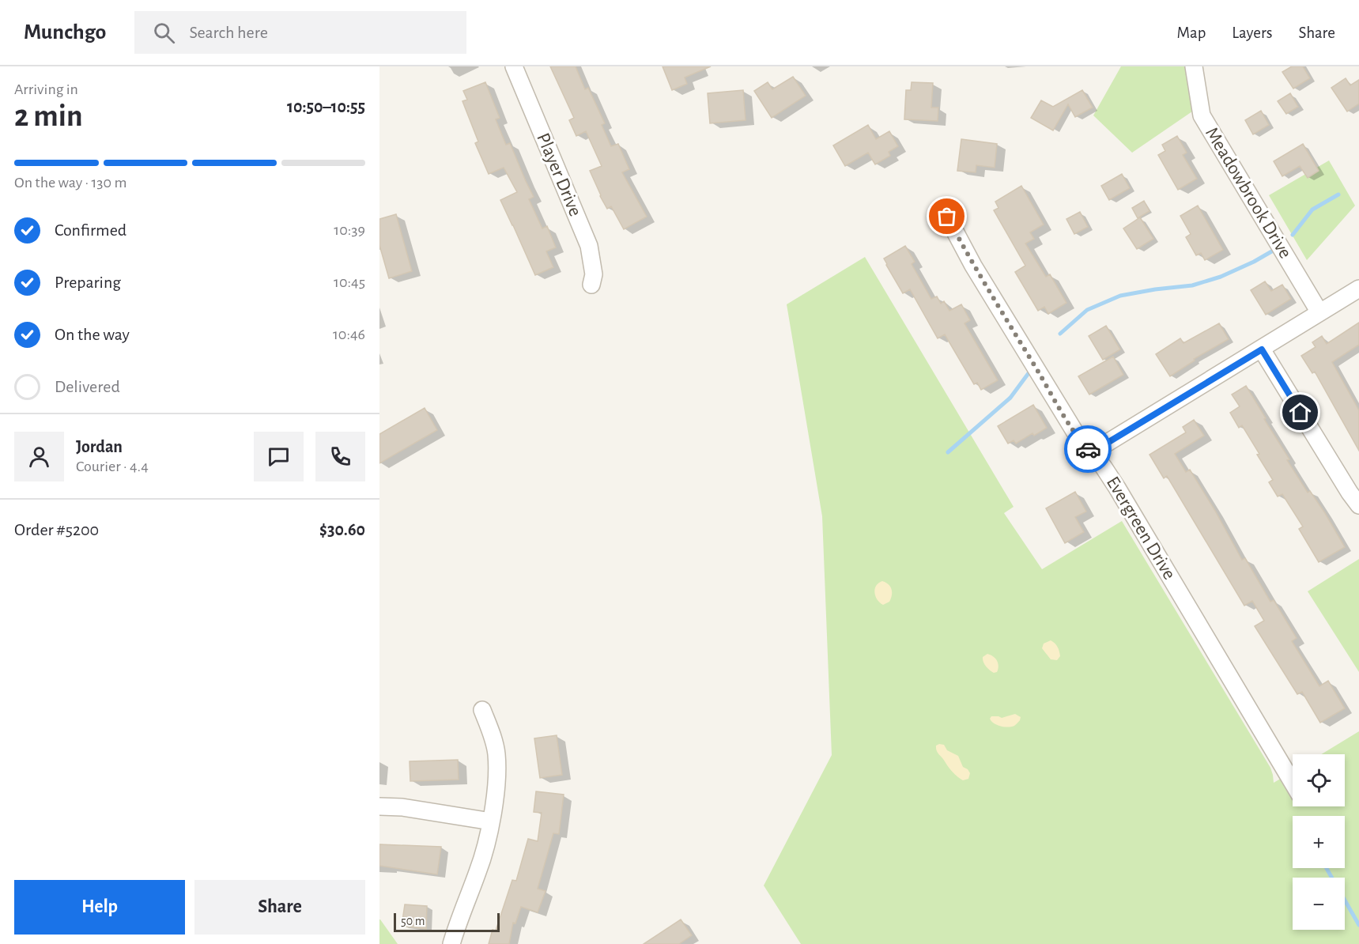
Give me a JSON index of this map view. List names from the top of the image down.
{
  "streets": {
    "street": ["Player Drive", "Meadowbrook Drive", "Evergreen Drive"]
  },
  "scale_bar": "50 m",
  "page": {
    "header": "Munchgo",
    "search": "Search here",
    "nav": ["Map", "Layers", "Share"],
    "heading": ["2 min", "Arriving in", "10:50–10:55"],
    "panel": [
      "Jordan",
      "Courier · 4.4",
      "Order #5200",
      "$30.60"
    ],
    "bar": "On the way · 130 m",
    "list": [
      ["Confirmed", "10:39"],
      ["Preparing", "10:45"],
      ["On the way", "10:46"],
      "Delivered"
    ],
    "map_buttons": ["+", "−"],
    "buttons": ["Help", "Share"],
    "scale": "50 m"
  }
}
